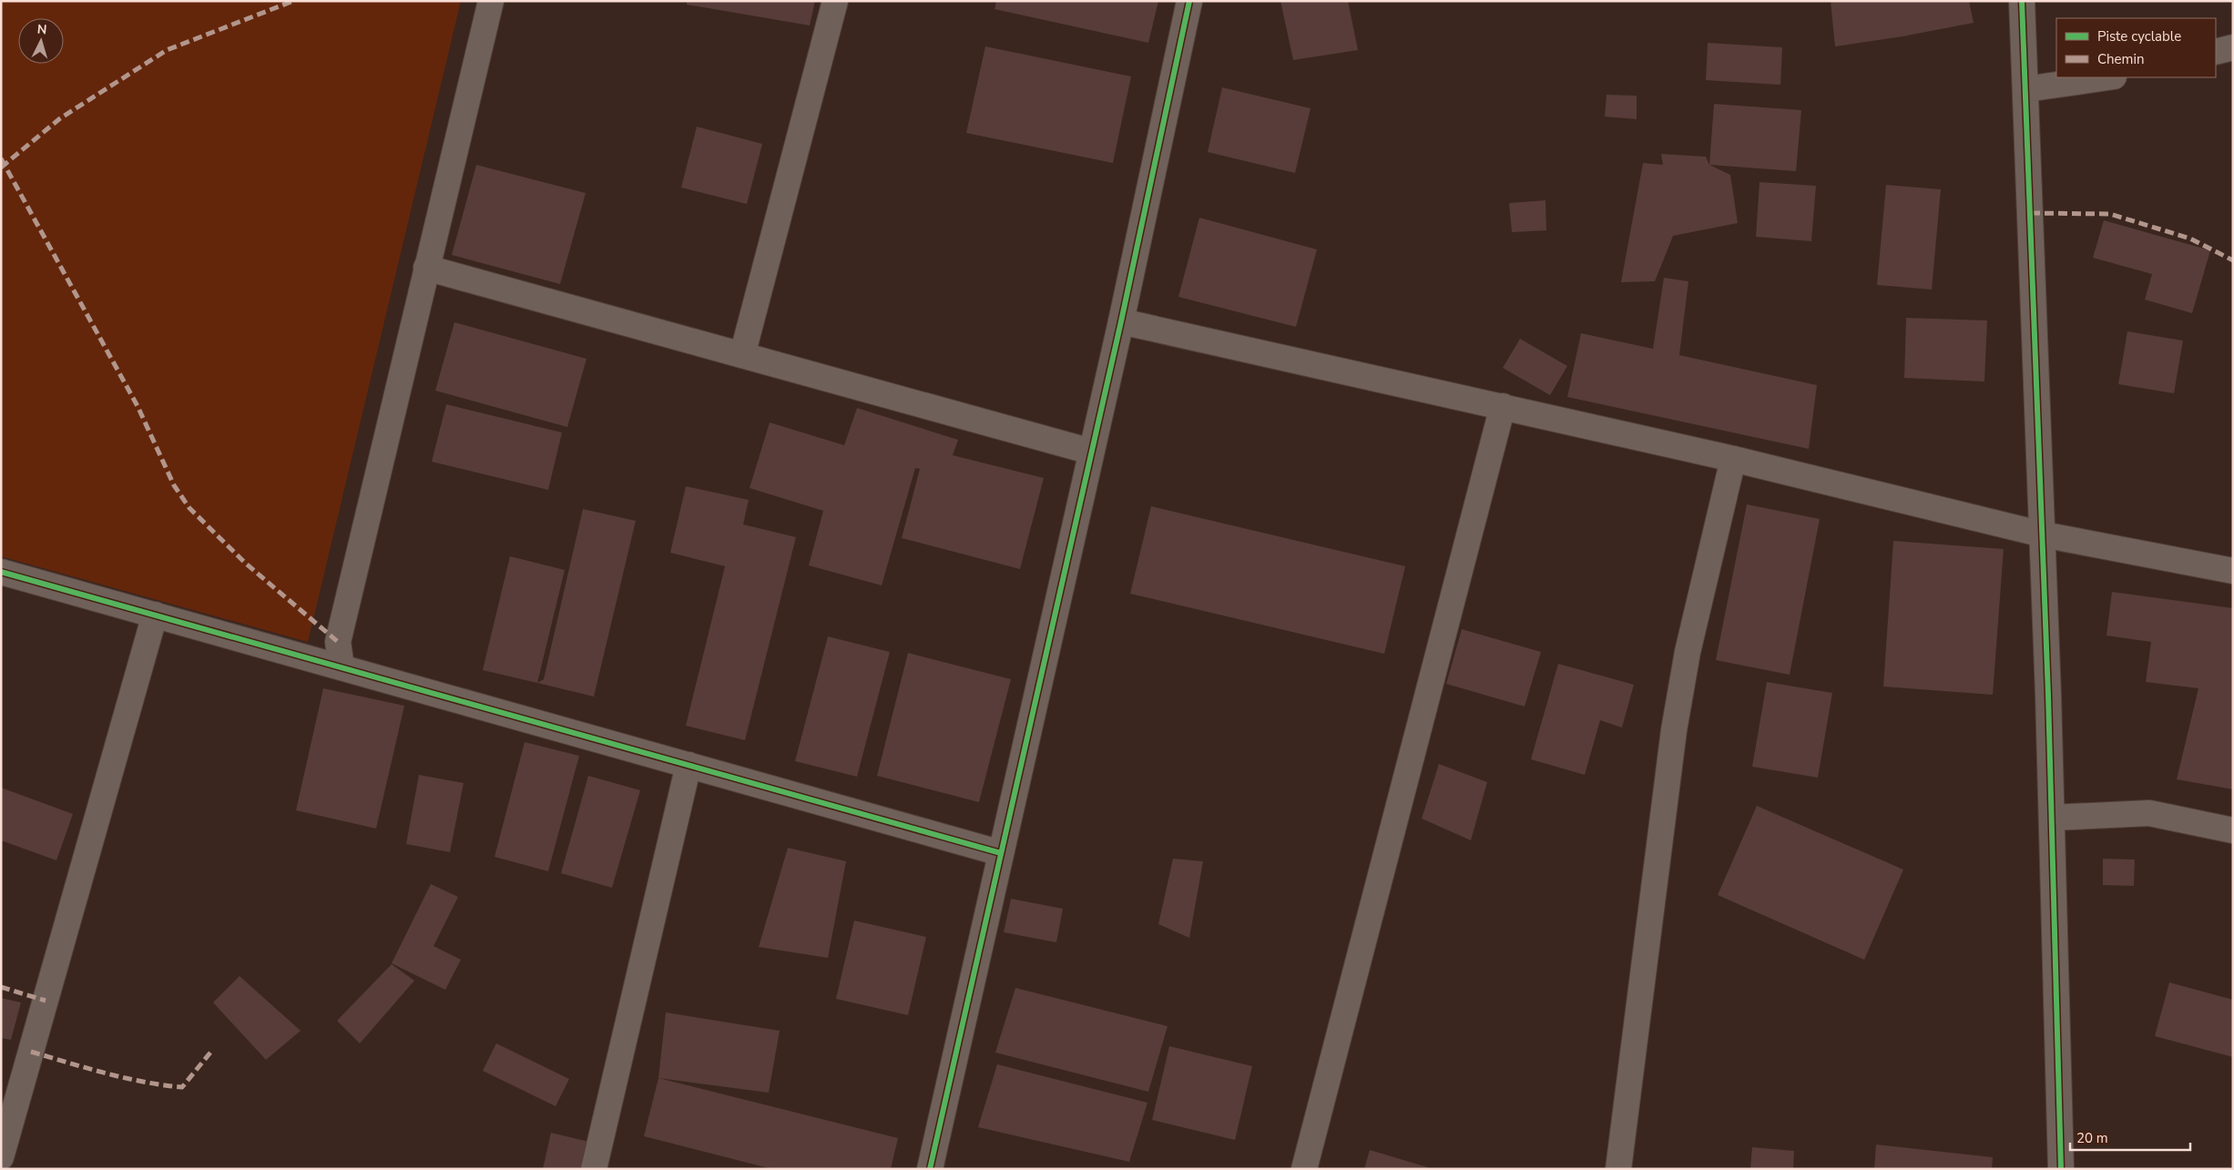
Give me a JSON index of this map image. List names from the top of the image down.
{
  "legend": ["Piste cyclable", "Chemin"],
  "scale_bar": "20 m",
  "north": "top"
}
